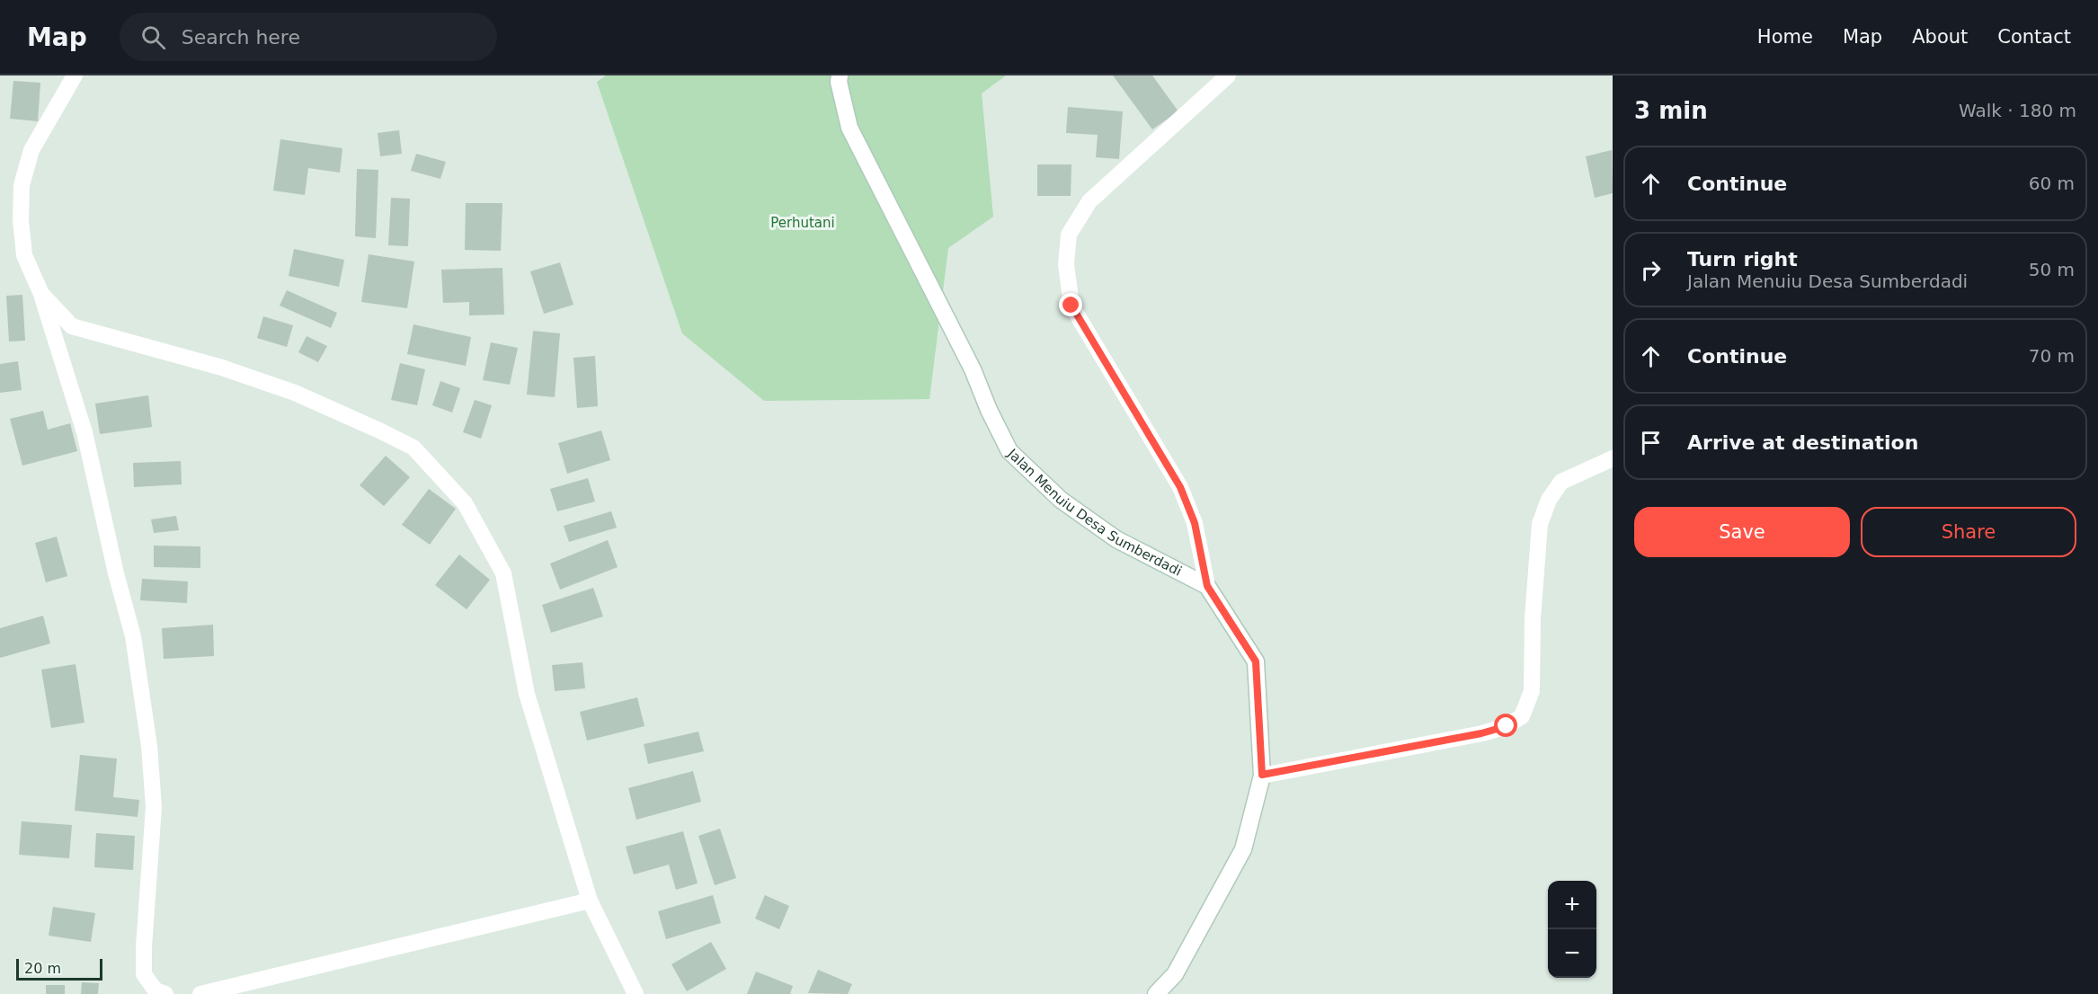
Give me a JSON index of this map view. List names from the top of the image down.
{
  "streets": {
    "street": ["Jalan Menuiu Desa Sumberdadi"]
  },
  "parks": ["Perhutani"],
  "scale_bar": "20 m",
  "page": {
    "header": "Map",
    "search": "Search here",
    "nav": [
      "Home",
      "Map",
      "About",
      "Contact"
    ],
    "heading": ["3 min", "Walk · 180 m"],
    "list": [
      ["Continue", "60 m"],
      ["Turn right", "Jalan Menuiu Desa Sumberdadi", "50 m"],
      ["Continue", "70 m"],
      "Arrive at destination"
    ],
    "buttons": ["Save", "Share"],
    "map_buttons": ["+", "−"],
    "scale": "20 m"
  }
}
